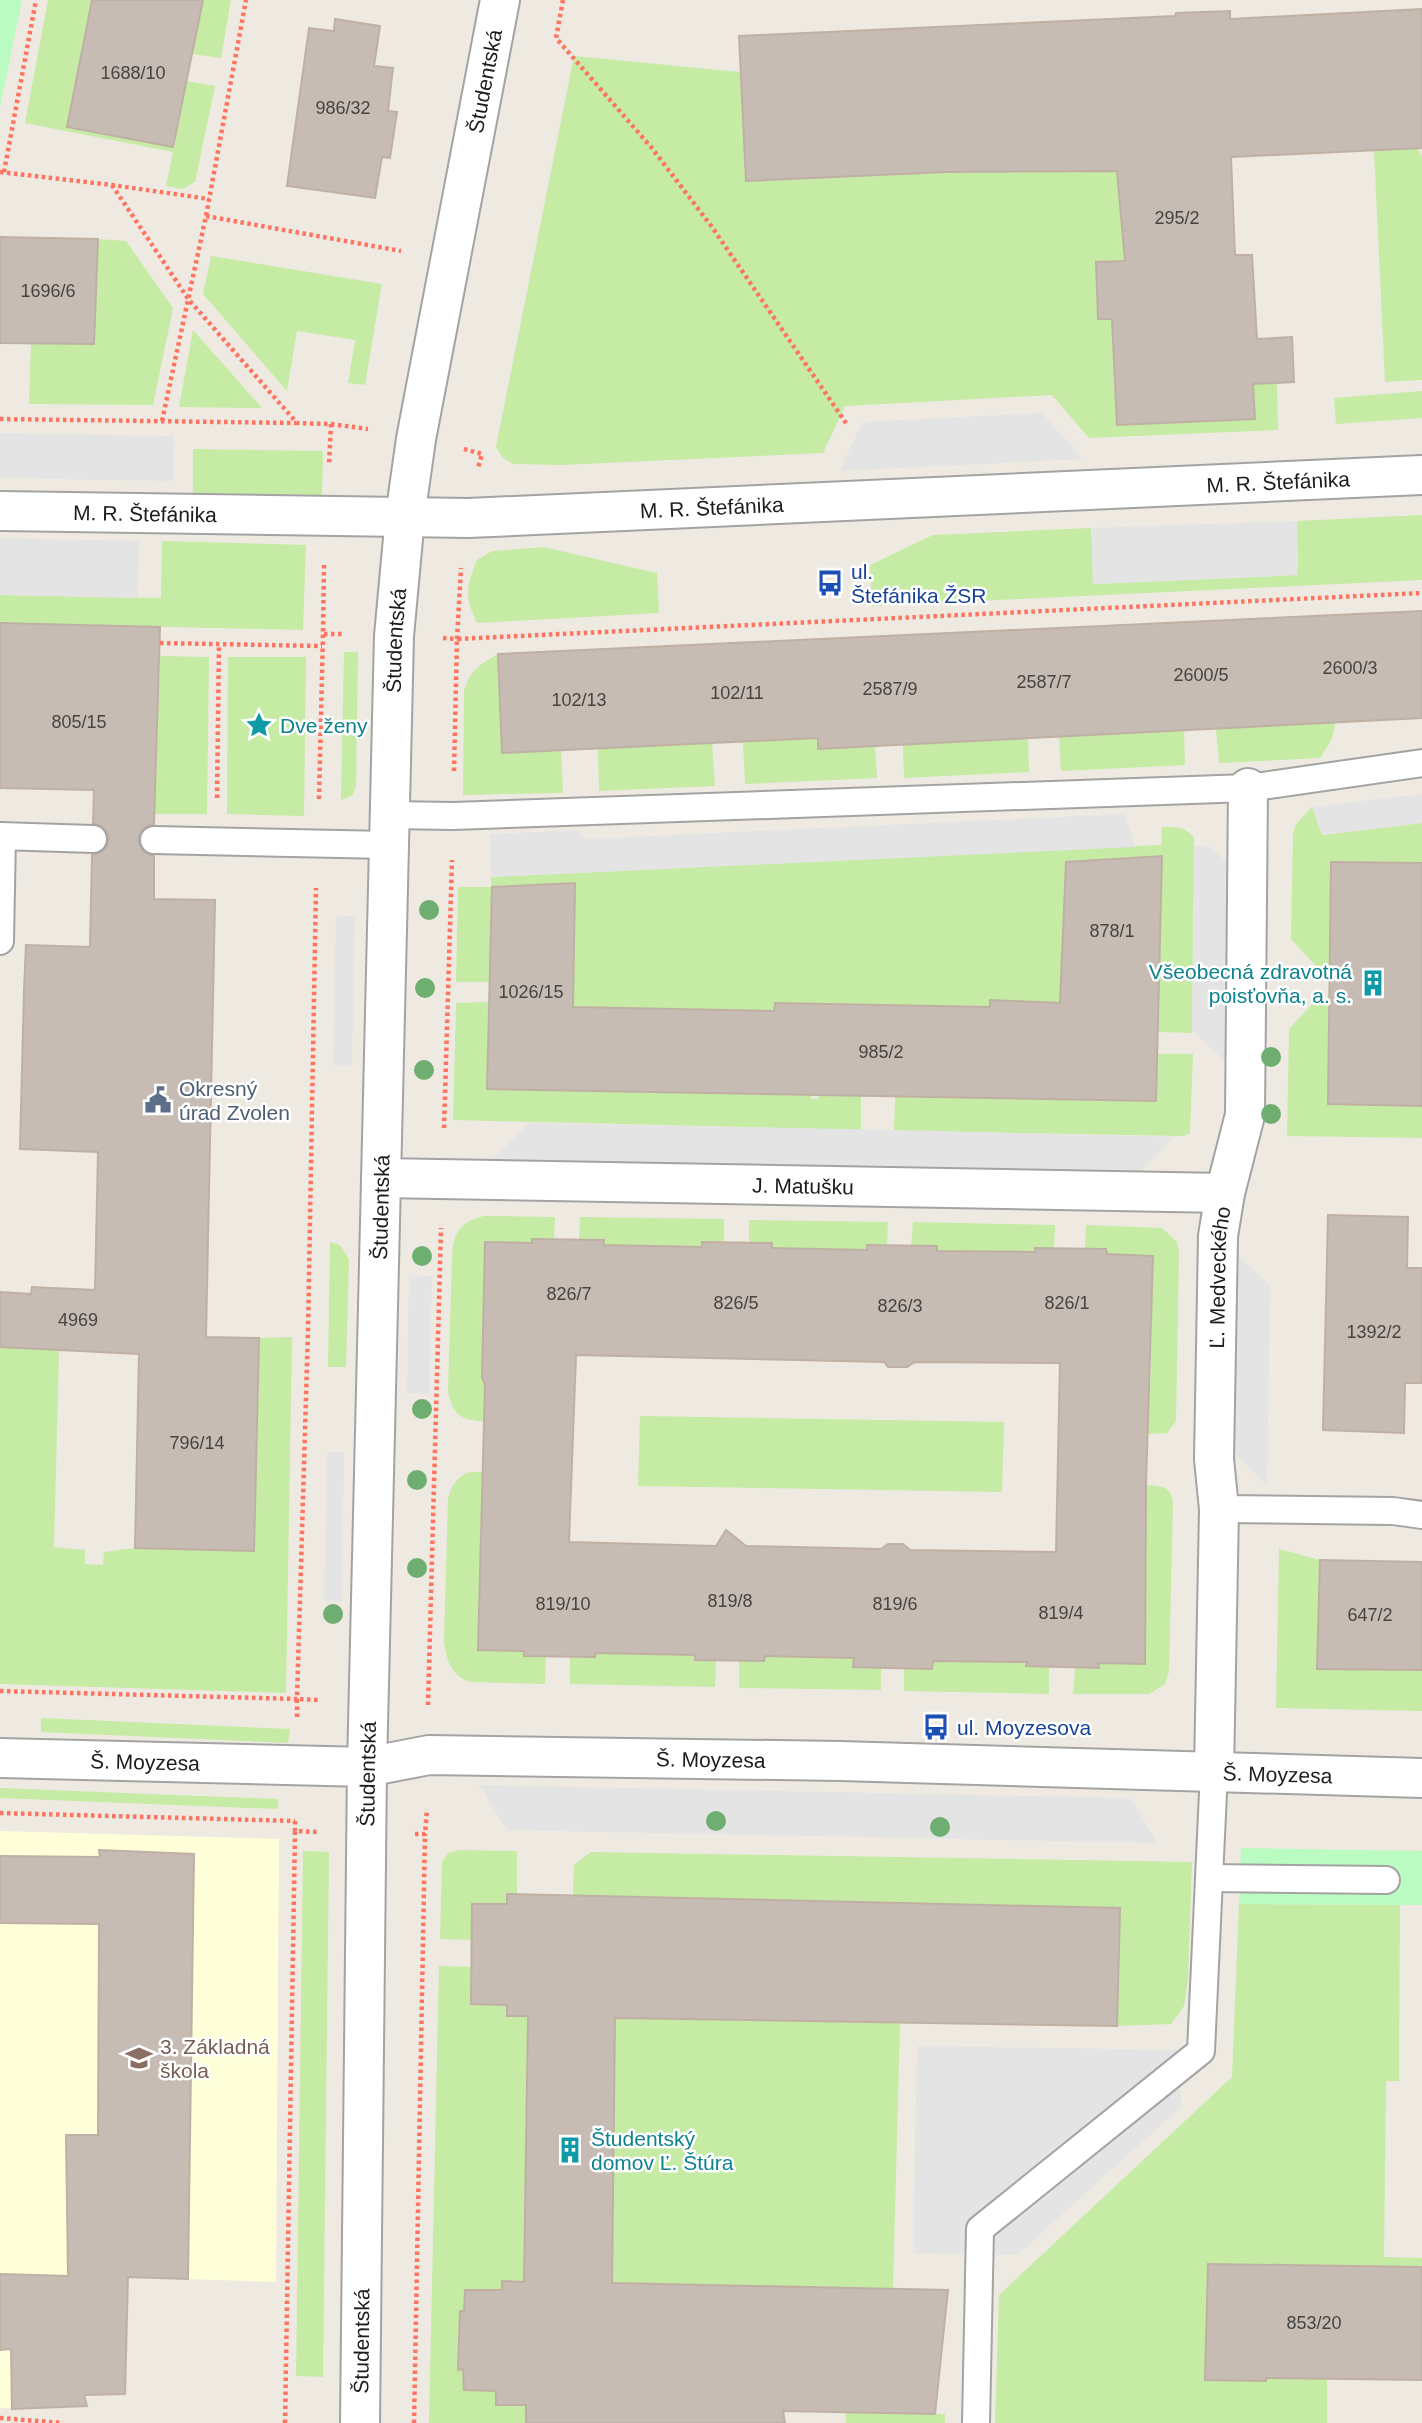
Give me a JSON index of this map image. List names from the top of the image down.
{
  "streets": {
    "street": [
      "Študentská",
      "M. R. Štefánika",
      "J. Matušku",
      "Ľ. Medveckého",
      "Š. Moyzesa"
    ]
  },
  "crossings": [
    ["Študentská", "M. R. Štefánika"],
    ["Študentská", "J. Matušku"],
    ["Študentská", "Š. Moyzesa"],
    ["J. Matušku", "Ľ. Medveckého"],
    ["Ľ. Medveckého", "Š. Moyzesa"]
  ],
  "places": {
    "bus stop": ["ul. Štefánika ŽSR", "ul. Moyzesova"],
    "place": ["Dve ženy"],
    "building": ["Všeobecná zdravotná poisťovňa, a. s.", "Študentský domov Ľ. Štúra"],
    "public building": ["Okresný úrad Zvolen"],
    "school or university": ["3. Základná škola"]
  },
  "house_numbers": [
    "1688/10",
    "986/32",
    "295/2",
    "1696/6",
    "2600/3",
    "2600/5",
    "2587/7",
    "2587/9",
    "102/11",
    "102/13",
    "805/15",
    "878/1",
    "1026/15",
    "985/2",
    "826/7",
    "826/5",
    "826/1",
    "826/3",
    "4969",
    "1392/2",
    "796/14",
    "819/8",
    "819/10",
    "819/6",
    "819/4",
    "647/2",
    "853/20"
  ]
}
